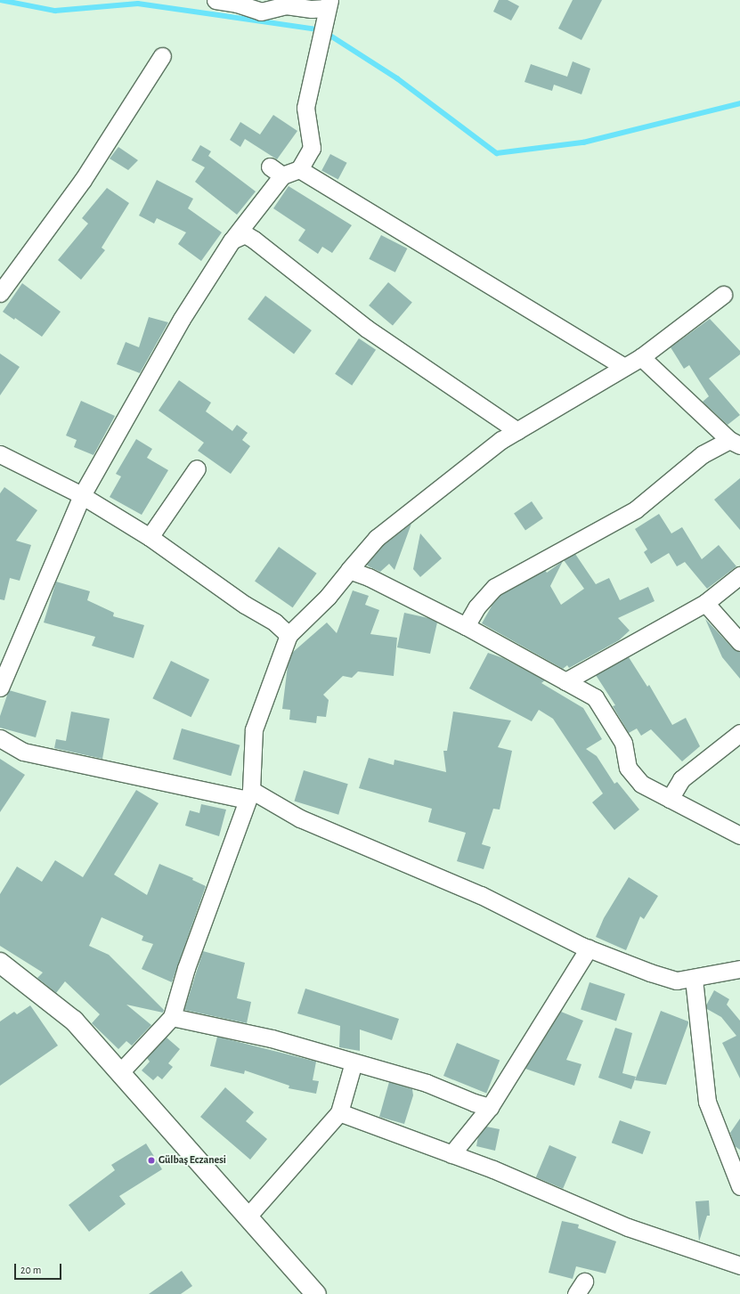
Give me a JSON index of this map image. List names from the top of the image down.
{
  "places": ["Gülbaş Eczanesi"],
  "scale_bar": "20 m"
}
